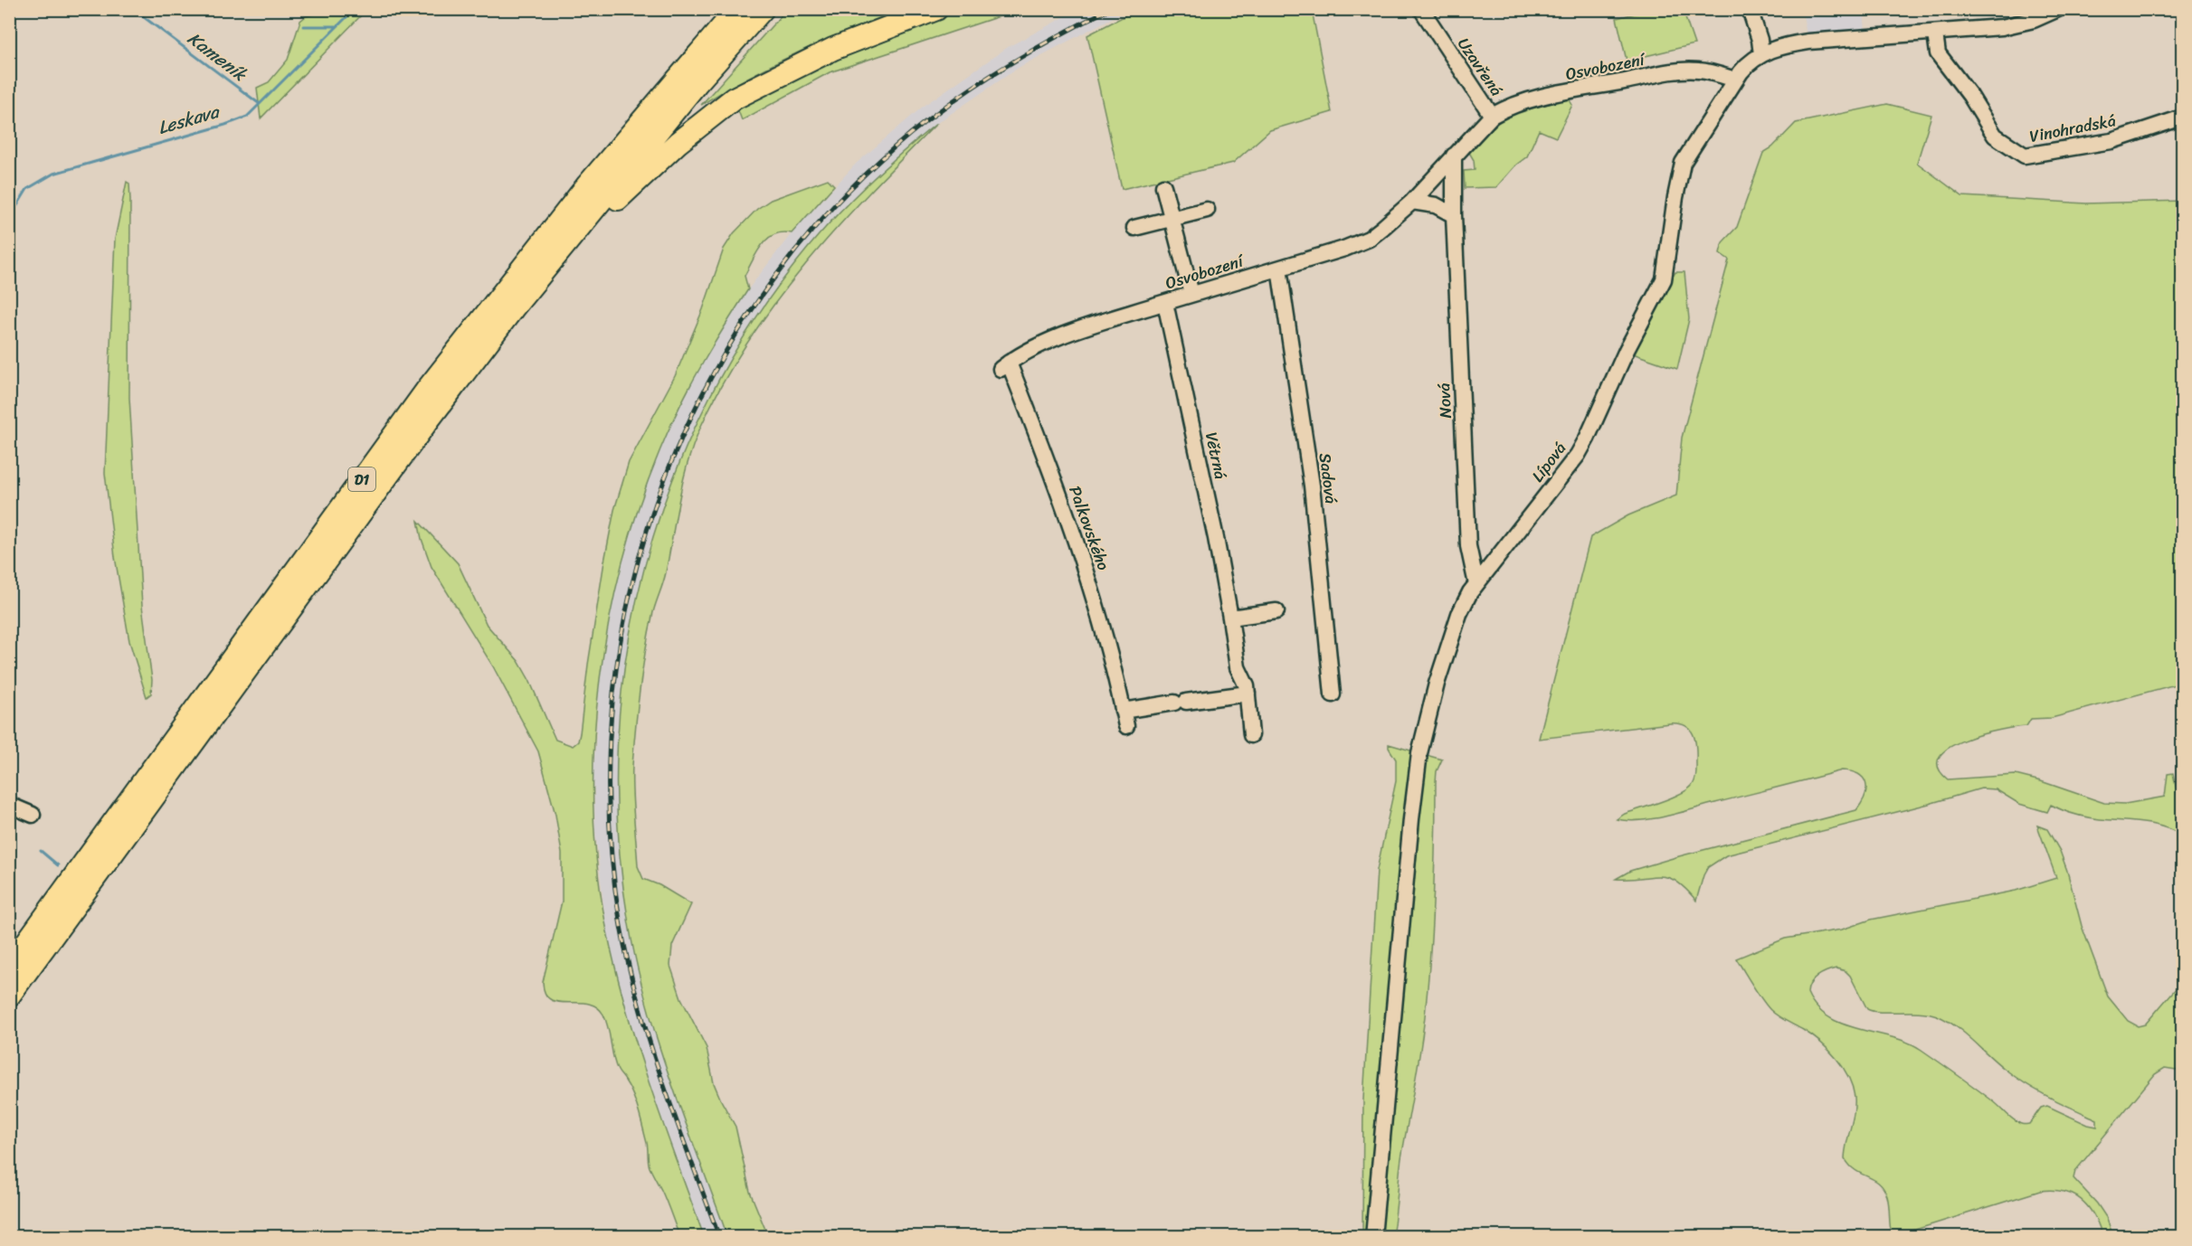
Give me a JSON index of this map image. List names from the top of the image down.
{
  "streets": {
    "highway": ["D1"],
    "street": [
      "Uzavřená",
      "Osvobození",
      "Vinohradská",
      "Nová",
      "Větrná",
      "Lípová",
      "Sadová",
      "Palkovského"
    ]
  },
  "crossings": [
    ["Uzavřená", "Osvobození"],
    ["Osvobození", "Nová"],
    ["Osvobození", "Větrná"],
    ["Osvobození", "Lípová"],
    ["Osvobození", "Sadová"],
    ["Osvobození", "Palkovského"],
    ["Nová", "Lípová"]
  ],
  "water": ["Kameník", "Leskava"]
}
